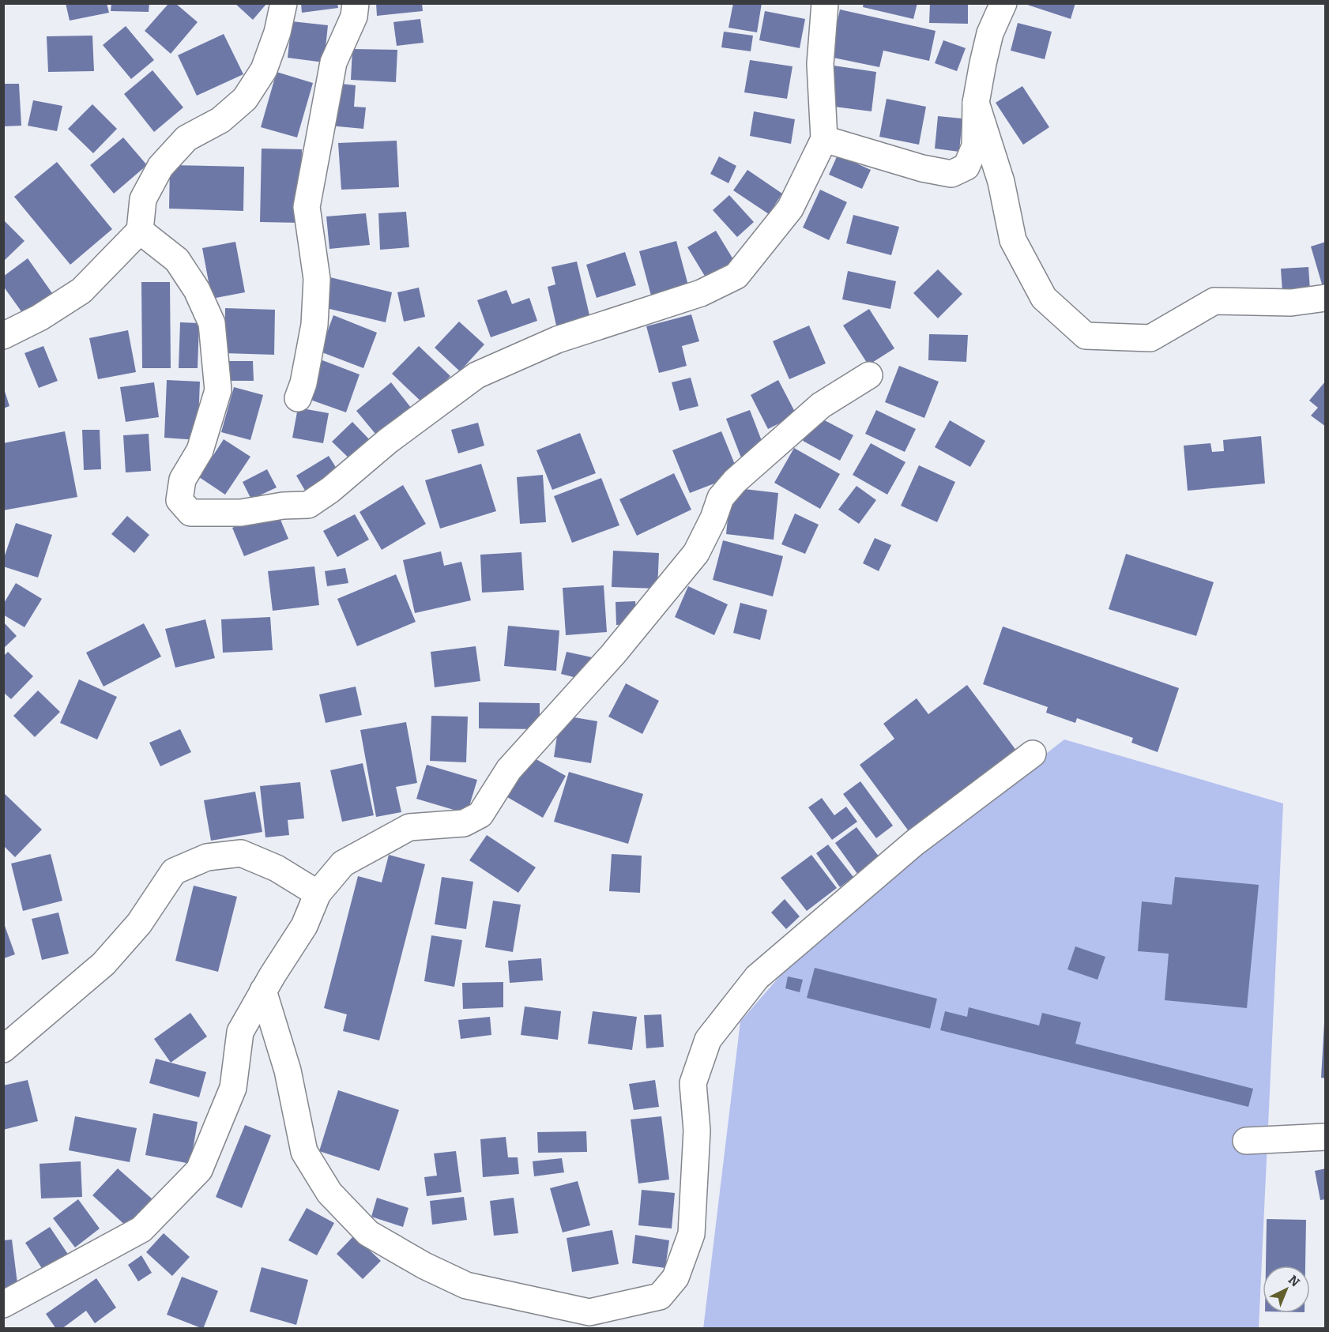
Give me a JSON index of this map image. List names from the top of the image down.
{
  "north": "top right"
}
